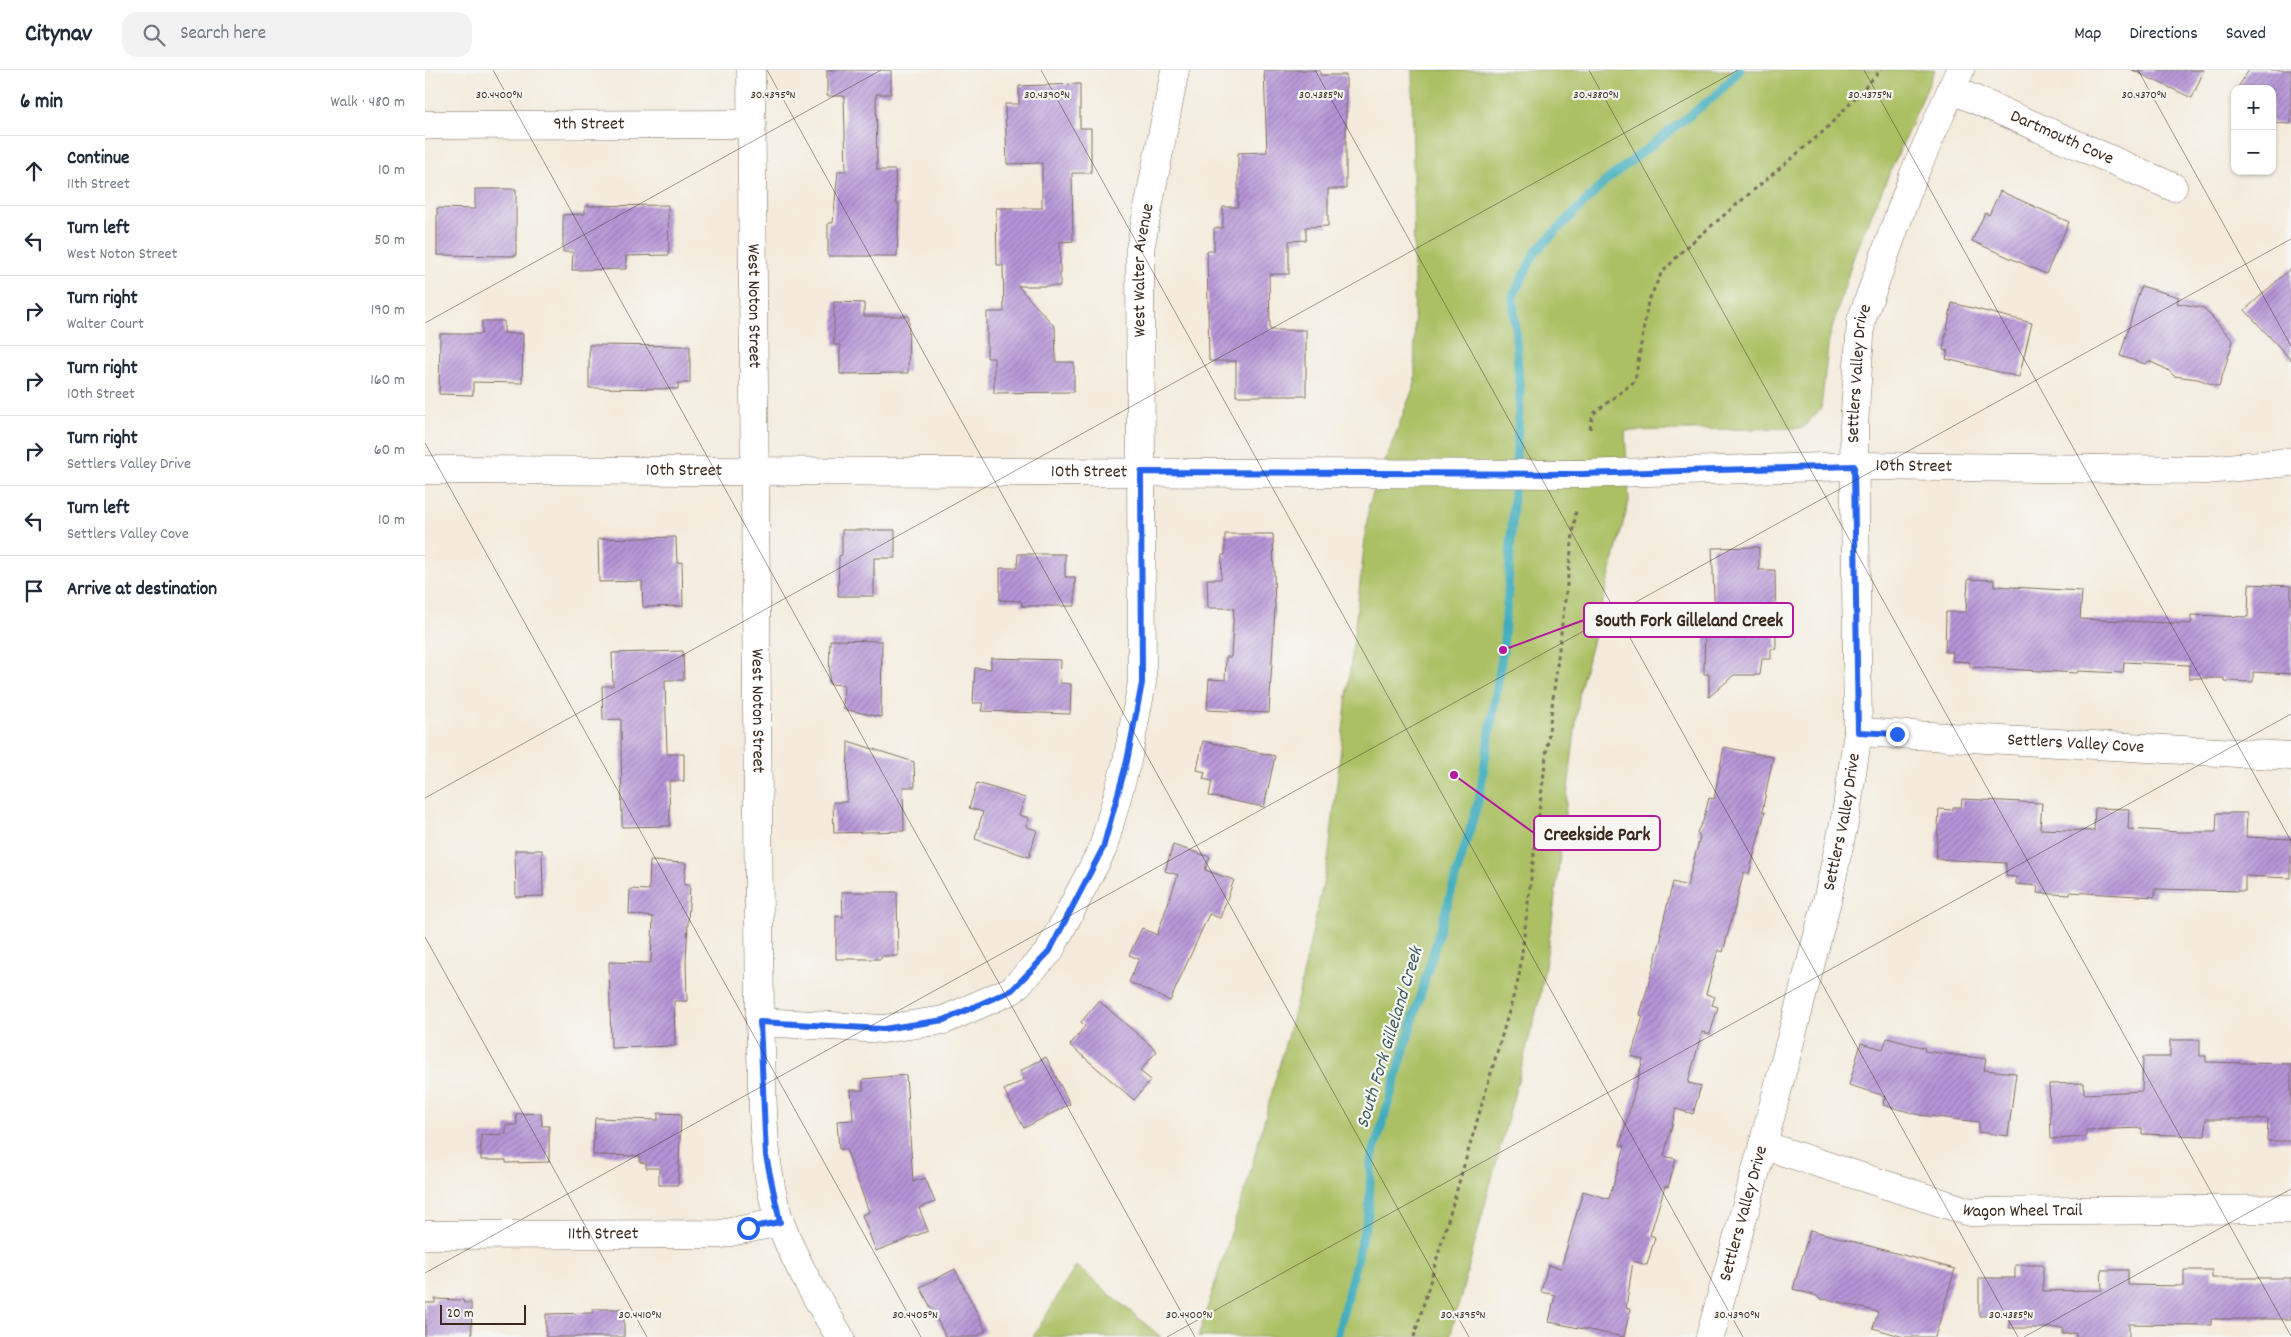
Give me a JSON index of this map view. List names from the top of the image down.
{
  "streets": {
    "street": [
      "9th Street",
      "Dartmouth Cove",
      "West Walter Avenue",
      "West Noton Street",
      "Settlers Valley Drive",
      "10th Street",
      "Settlers Valley Cove",
      "Wagon Wheel Trail",
      "11th Street"
    ]
  },
  "crossings": [
    ["9th Street", "West Noton Street"],
    ["Dartmouth Cove", "Settlers Valley Drive"],
    ["West Walter Avenue", "West Noton Street"],
    ["West Walter Avenue", "10th Street"],
    ["West Noton Street", "10th Street"],
    ["West Noton Street", "11th Street"],
    ["Settlers Valley Drive", "10th Street"],
    ["Settlers Valley Drive", "Settlers Valley Cove"],
    ["Settlers Valley Drive", "Wagon Wheel Trail"]
  ],
  "water": ["South Fork Gilleland Creek"],
  "places": ["South Fork Gilleland Creek", "Creekside Park"],
  "scale_bar": "20 m",
  "page": {
    "header": "Citynav",
    "search": "Search here",
    "nav": ["Map", "Directions", "Saved"],
    "heading": ["6 min", "Walk · 480 m"],
    "map_buttons": ["+", "−"],
    "list": [
      ["Continue", "11th Street", "10 m"],
      ["Turn left", "West Noton Street", "50 m"],
      ["Turn right", "Walter Court", "190 m"],
      ["Turn right", "10th Street", "160 m"],
      ["Turn right", "Settlers Valley Drive", "60 m"],
      ["Turn left", "Settlers Valley Cove", "10 m"],
      "Arrive at destination"
    ],
    "scale": "20 m"
  },
  "coordinates": [
    "30.4400°N",
    "30.4395°N",
    "30.4390°N",
    "30.4380°N",
    "30.4375°N",
    "30.4370°N",
    "30.4385°N",
    "30.4410°N",
    "30.4405°N"
  ]
}
